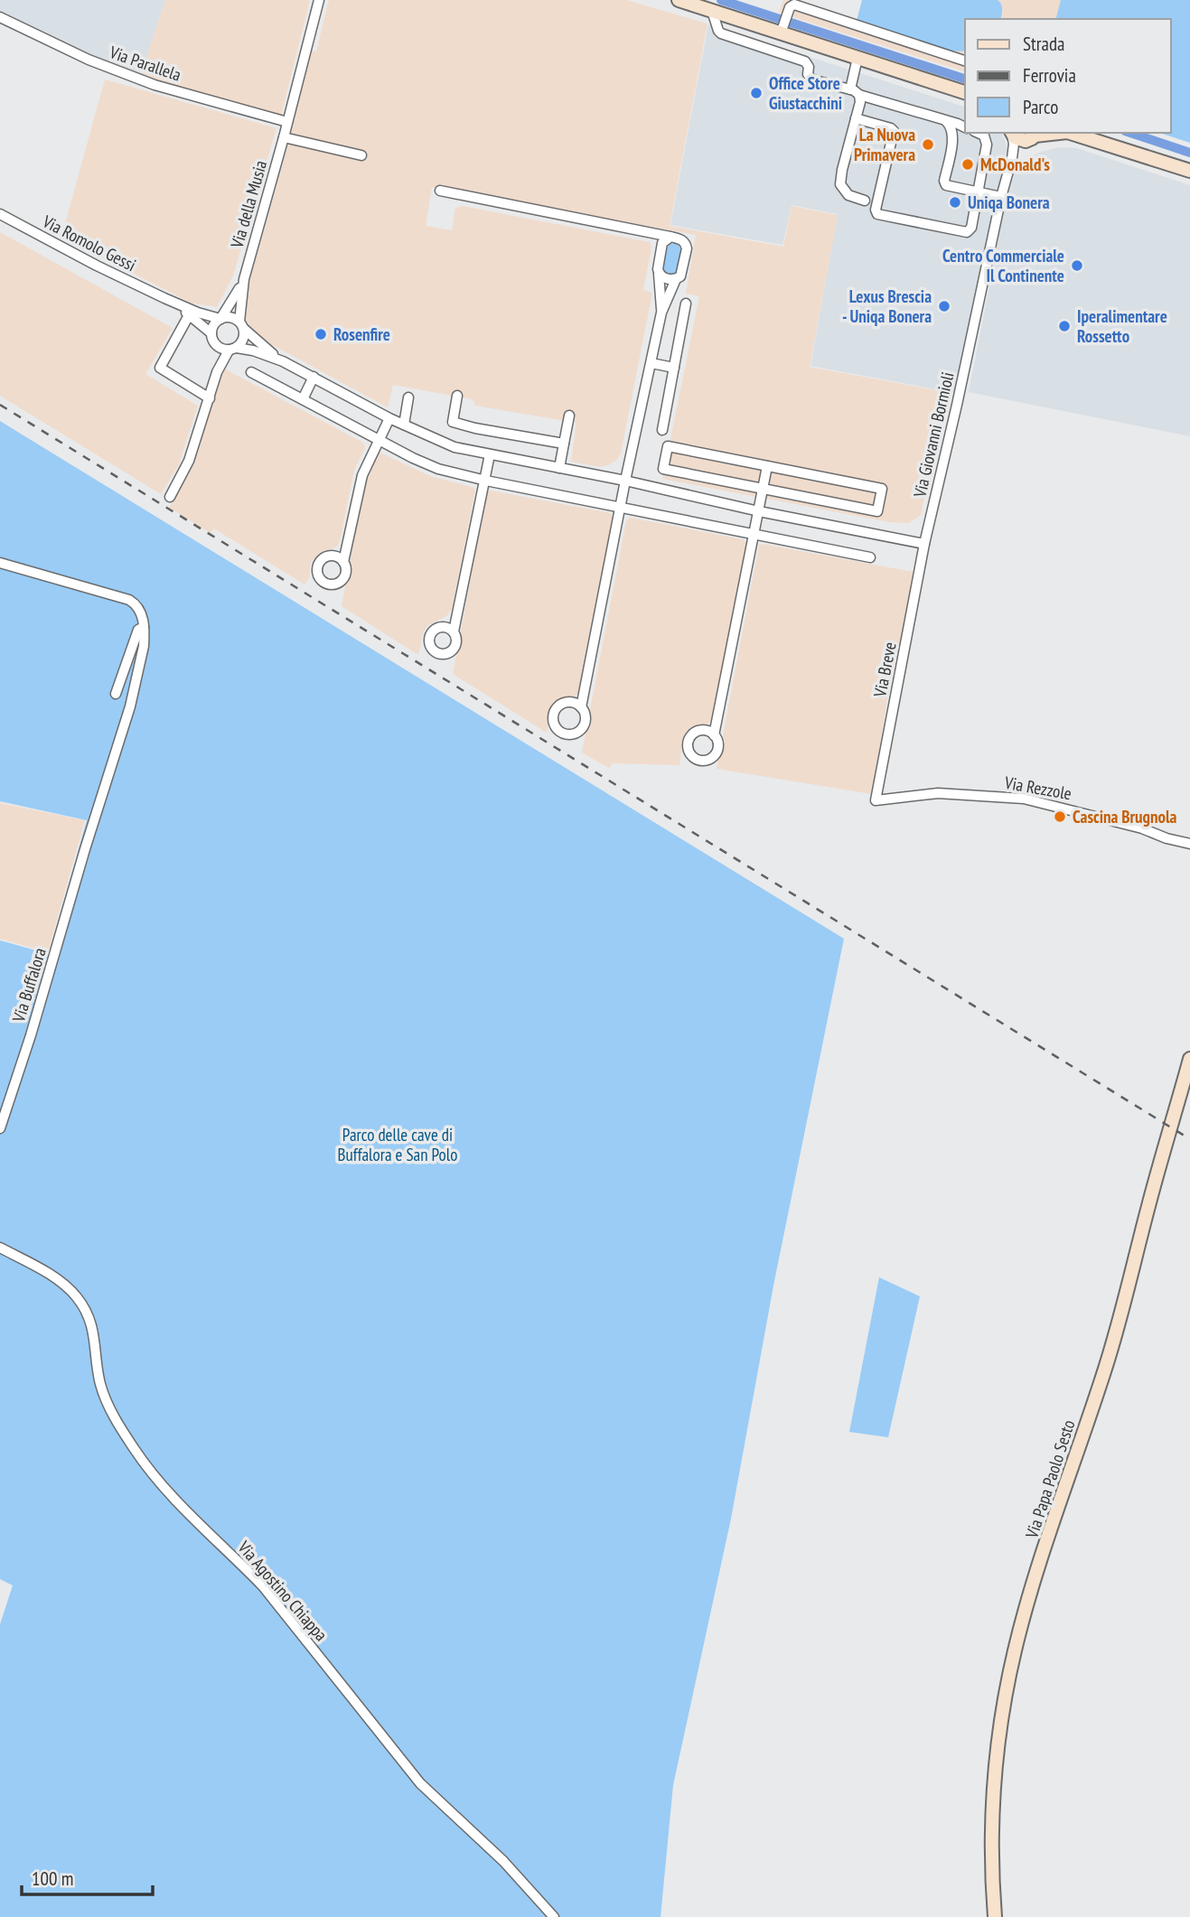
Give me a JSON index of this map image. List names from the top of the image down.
{
  "streets": {
    "street": [
      "Via Parallela",
      "Via della Musia",
      "Via Romolo Gessi",
      "Via Giovanni Bormioli",
      "Via Breve",
      "Via Rezzole",
      "Via Buffalora",
      "Via Papa Paolo Sesto",
      "Via Agostino Chiappa"
    ]
  },
  "crossings": [
    ["Via Parallela", "Via della Musia"],
    ["Via della Musia", "Via Romolo Gessi"],
    ["Via Giovanni Bormioli", "Via Breve"],
    ["Via Breve", "Via Rezzole"]
  ],
  "parks": ["Parco delle cave di Buffalora e San Polo"],
  "places": [
    "Office Store Giustacchini",
    "La Nuova Primavera",
    "McDonald's",
    "Uniqa Bonera",
    "Centro Commerciale Il Continente",
    "Lexus Brescia - Uniqa Bonera",
    "Iperalimentare Rossetto",
    "Rosenfire",
    "Cascina Brugnola"
  ],
  "legend": ["Strada", "Ferrovia", "Parco"],
  "scale_bar": "100 m"
}
